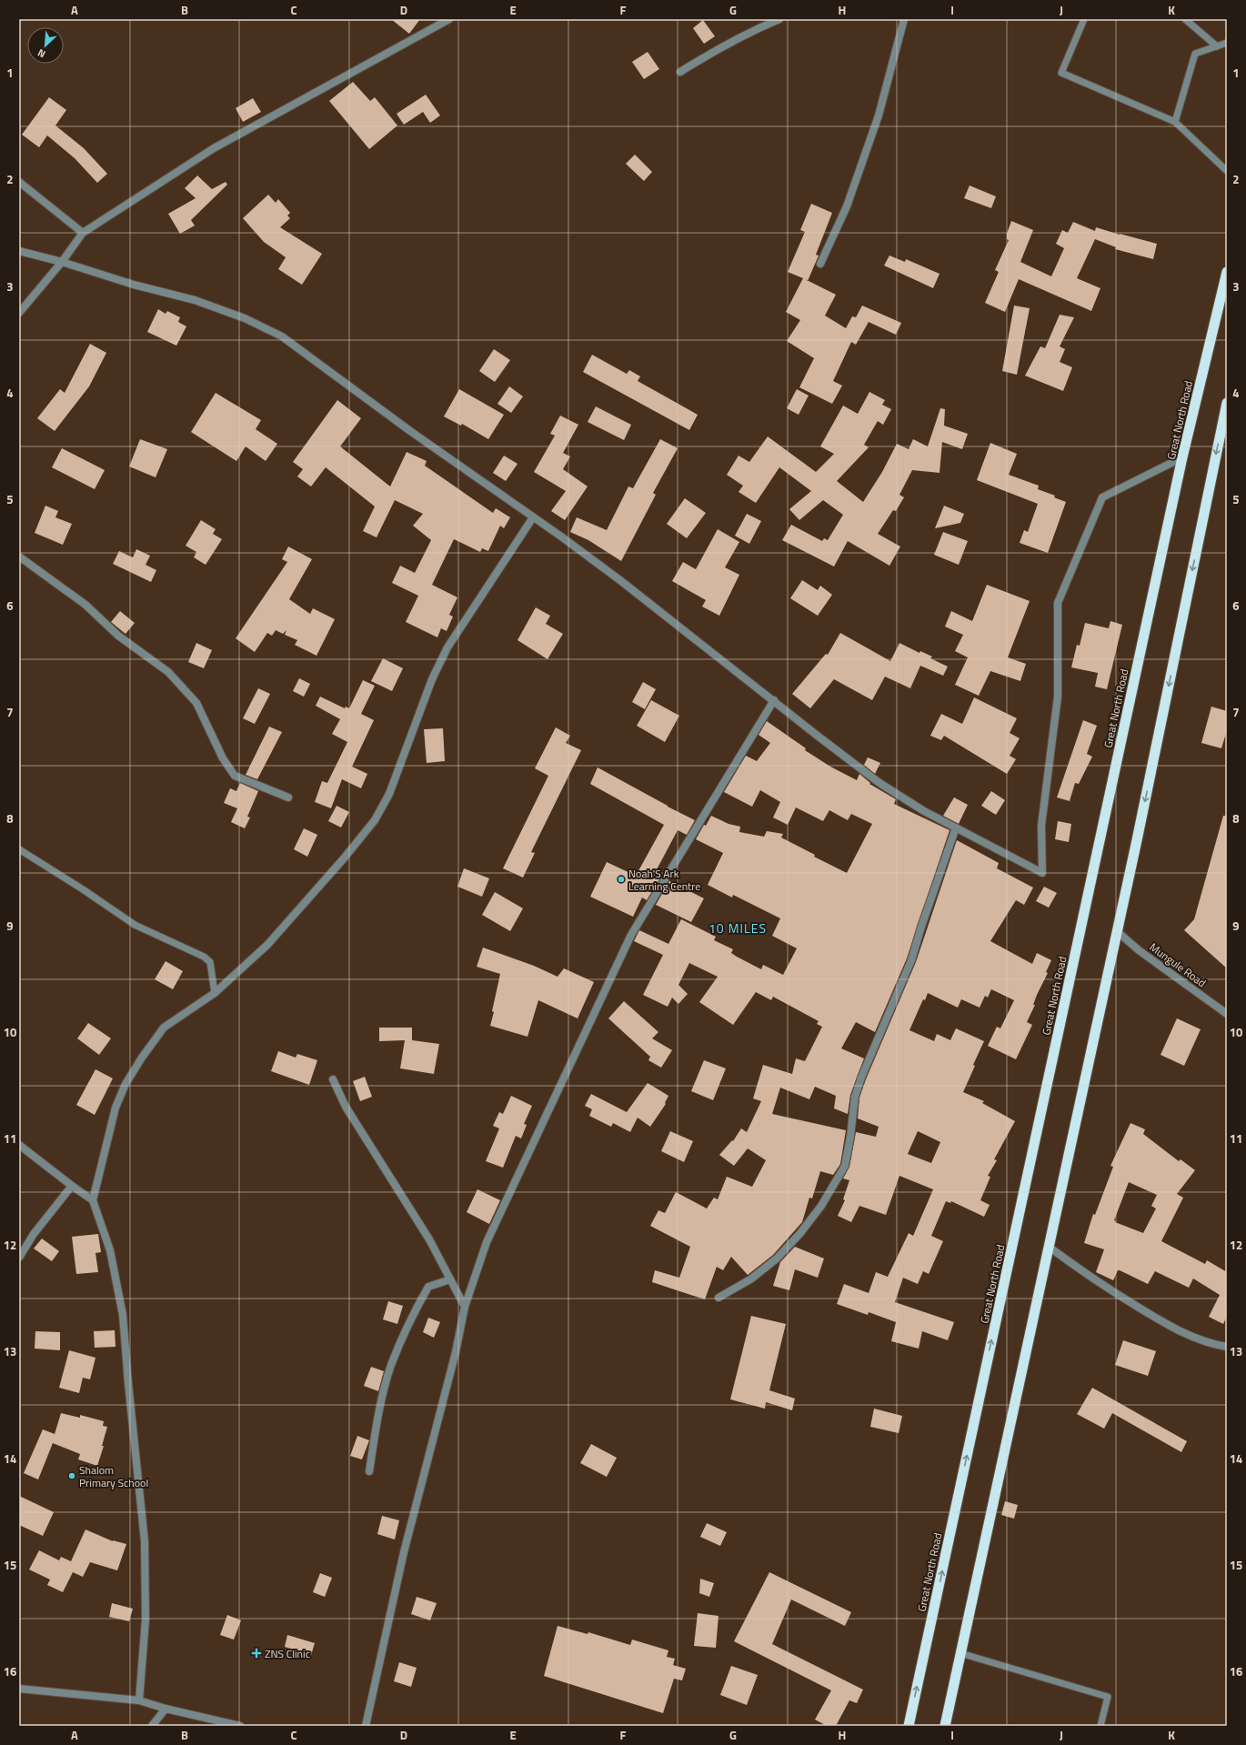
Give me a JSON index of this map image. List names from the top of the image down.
{
  "streets": {
    "highway": ["Great North Road"],
    "street": ["Mungule Road"]
  },
  "districts": ["10 MILES"],
  "places": {
    "other": ["Noah'S Ark Learning Centre", "Shalom Primary School"],
    "health": ["ZNS Clinic"]
  },
  "north": "bottom left",
  "grid": {
    "columns": [
      "A",
      "B",
      "C",
      "D",
      "E",
      "F",
      "G",
      "H",
      "I",
      "J",
      "K"
    ],
    "rows": [
      "1",
      "2",
      "3",
      "4",
      "5",
      "6",
      "7",
      "8",
      "9",
      "10",
      "11",
      "12",
      "13",
      "14",
      "15",
      "16"
    ]
  }
}
